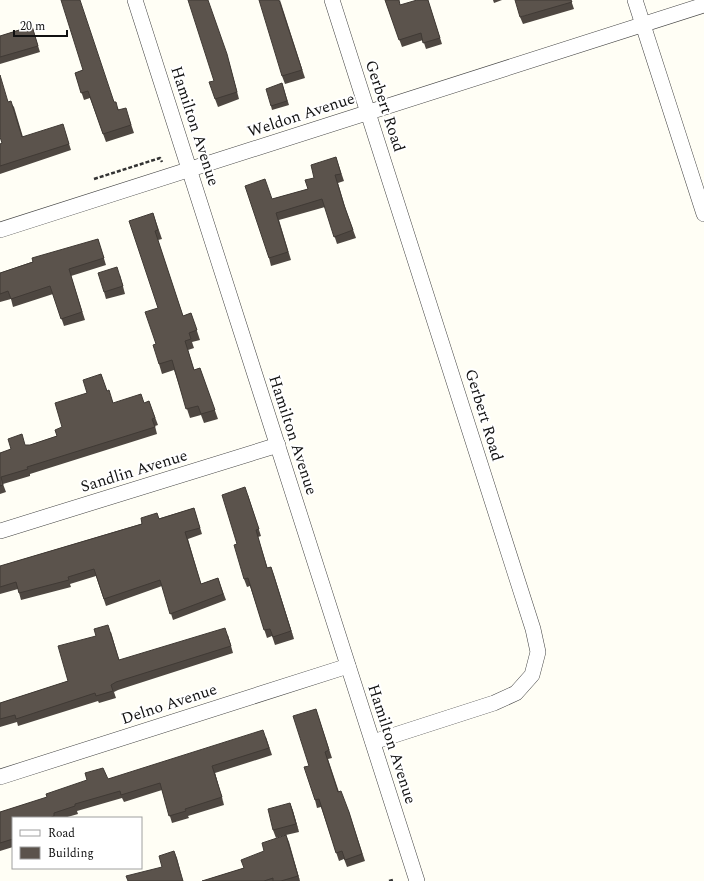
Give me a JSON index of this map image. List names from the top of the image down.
{
  "streets": {
    "street": [
      "Gerbert Road",
      "Weldon Avenue",
      "Hamilton Avenue",
      "Sandlin Avenue",
      "Delno Avenue"
    ]
  },
  "crossings": [
    ["Gerbert Road", "Weldon Avenue"],
    ["Gerbert Road", "Hamilton Avenue"],
    ["Weldon Avenue", "Hamilton Avenue"],
    ["Hamilton Avenue", "Sandlin Avenue"],
    ["Hamilton Avenue", "Delno Avenue"]
  ],
  "legend": ["Road", "Building"],
  "scale_bar": "20 m"
}
